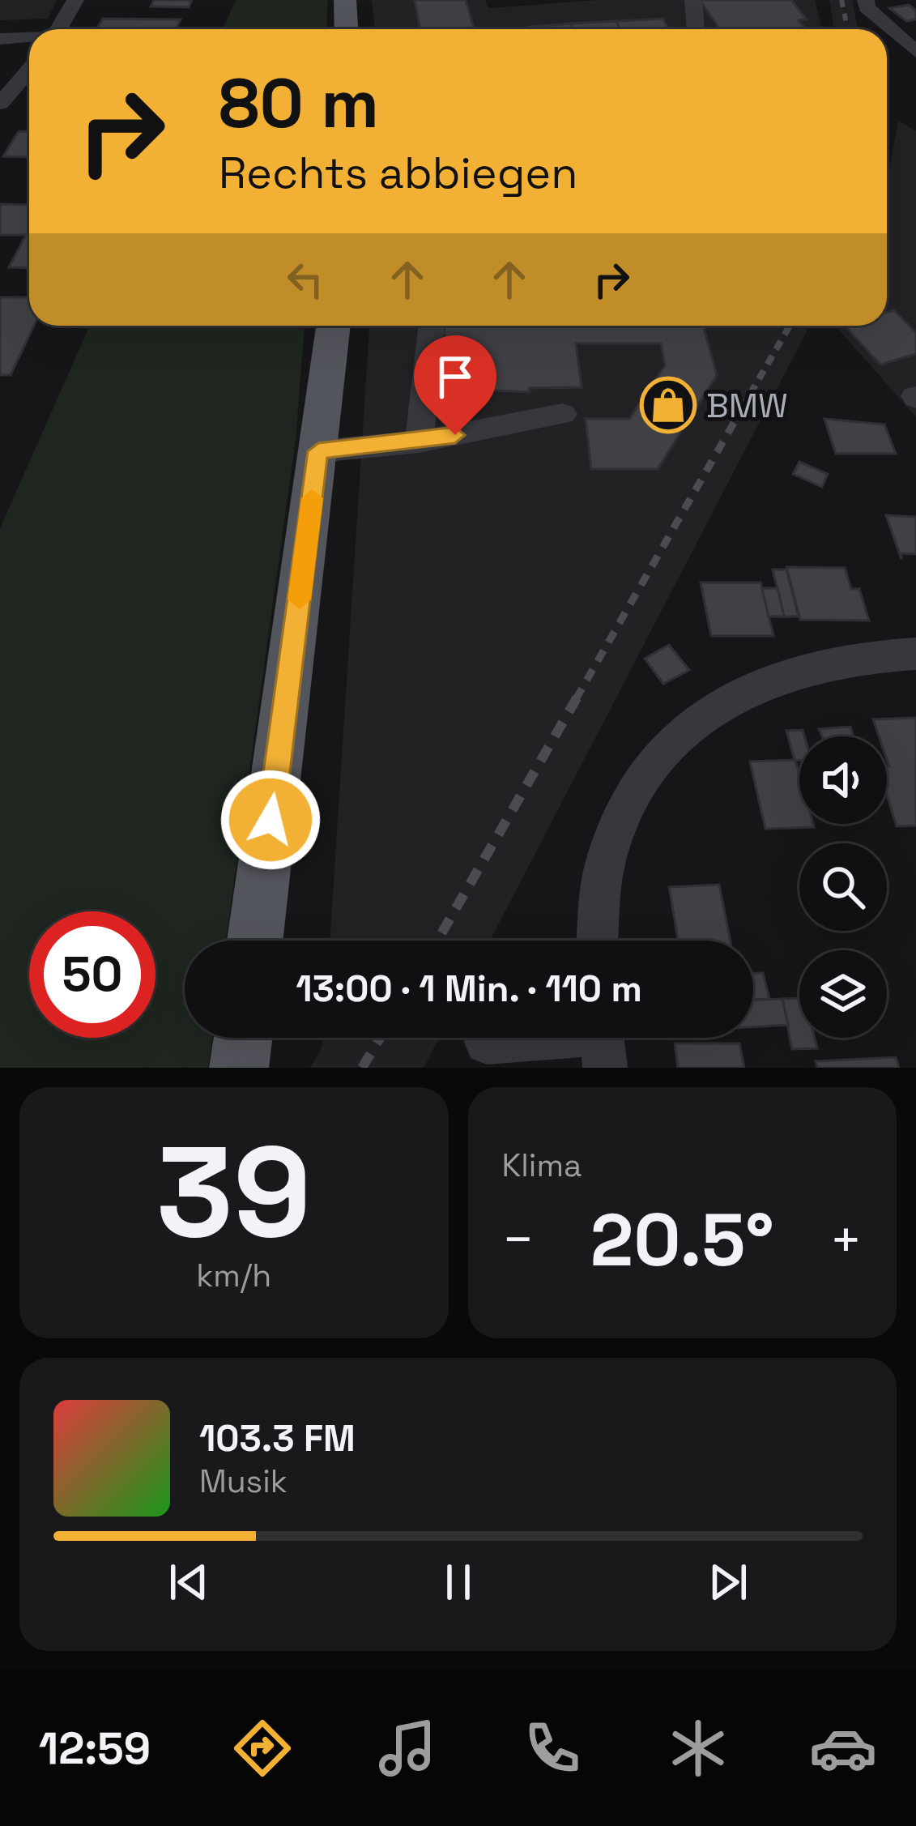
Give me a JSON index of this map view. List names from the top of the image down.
{
  "places": {
    "shop": ["BMW"]
  },
  "page": {
    "turn": ["80 m", "Rechts abbiegen"],
    "limit": "50",
    "trip": "13:00 · 1 Min. · 110 m",
    "tile": [
      ["39", "km/h"],
      "Klima"
    ],
    "heat": ["−", "20.5°", "+"],
    "song": ["103.3 FM", "Musik"],
    "tabs": "12:59"
  }
}
